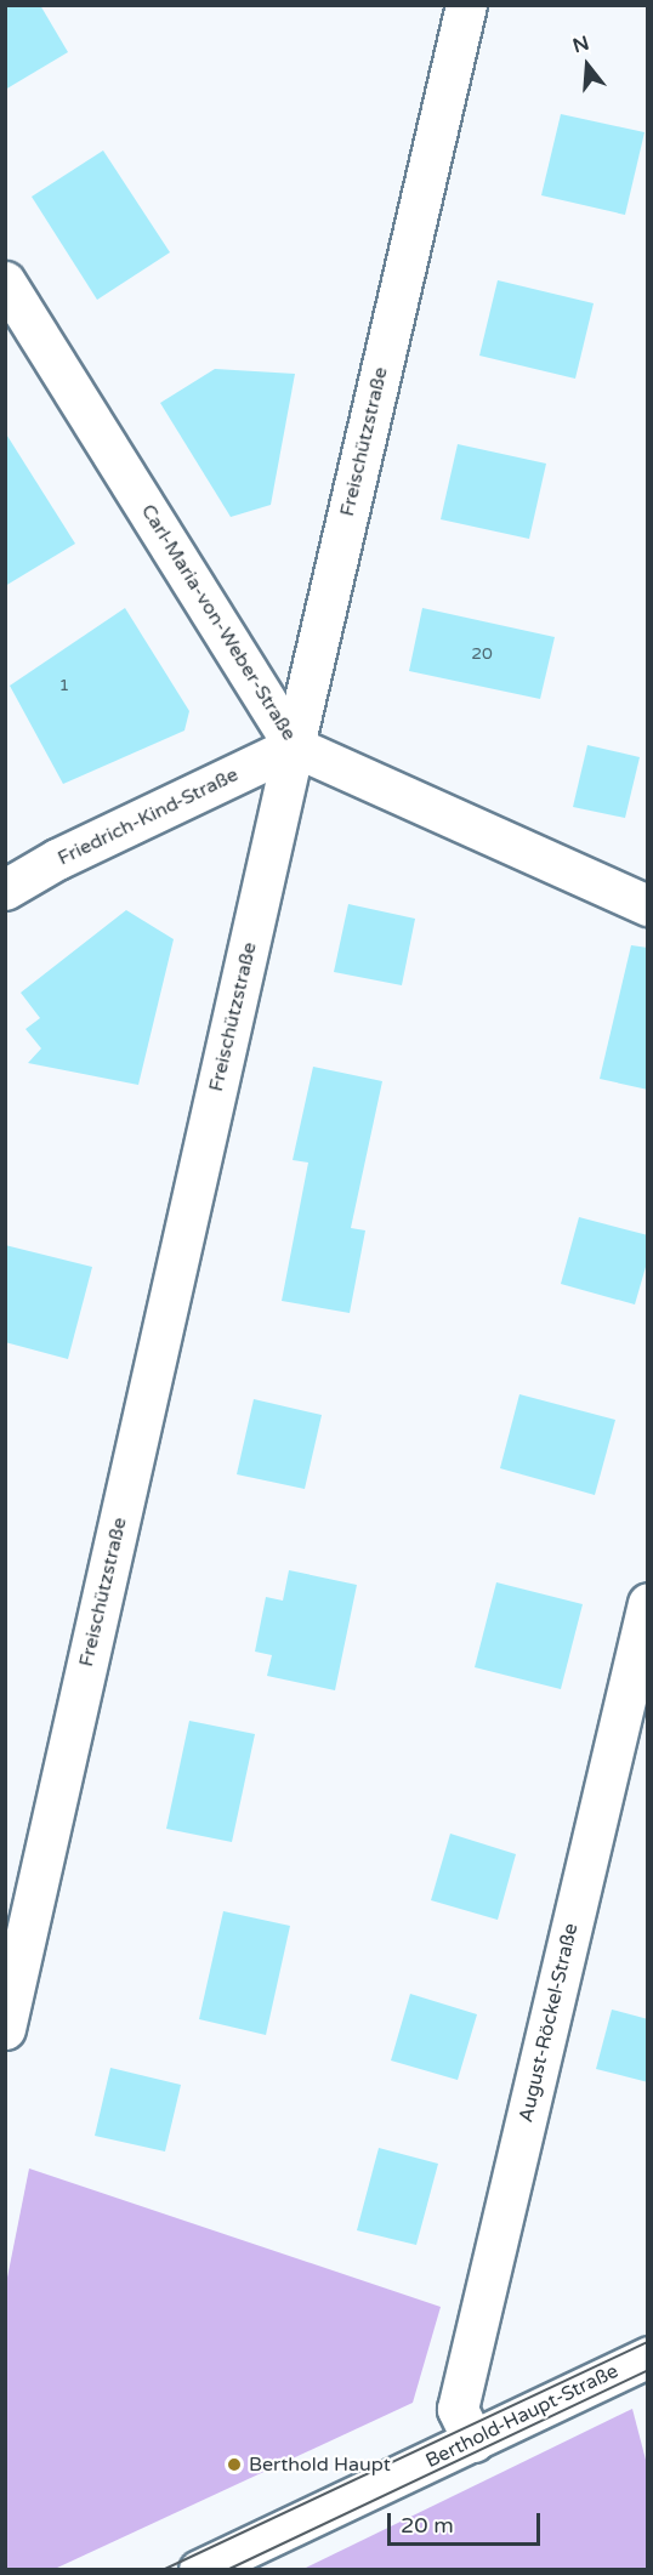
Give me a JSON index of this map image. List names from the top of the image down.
{
  "streets": {
    "street": [
      "Freischützstraße",
      "Carl-Maria-von-Weber-Straße",
      "Friedrich-Kind-Straße",
      "August-Röckel-Straße",
      "Berthold-Haupt-Straße"
    ]
  },
  "crossings": [
    ["Freischützstraße", "Carl-Maria-von-Weber-Straße"],
    ["Freischützstraße", "Friedrich-Kind-Straße"],
    ["Carl-Maria-von-Weber-Straße", "Friedrich-Kind-Straße"],
    ["August-Röckel-Straße", "Berthold-Haupt-Straße"]
  ],
  "places": ["Berthold Haupt"],
  "house_numbers": ["20", "1"],
  "scale_bar": "20 m",
  "north": "top"
}
